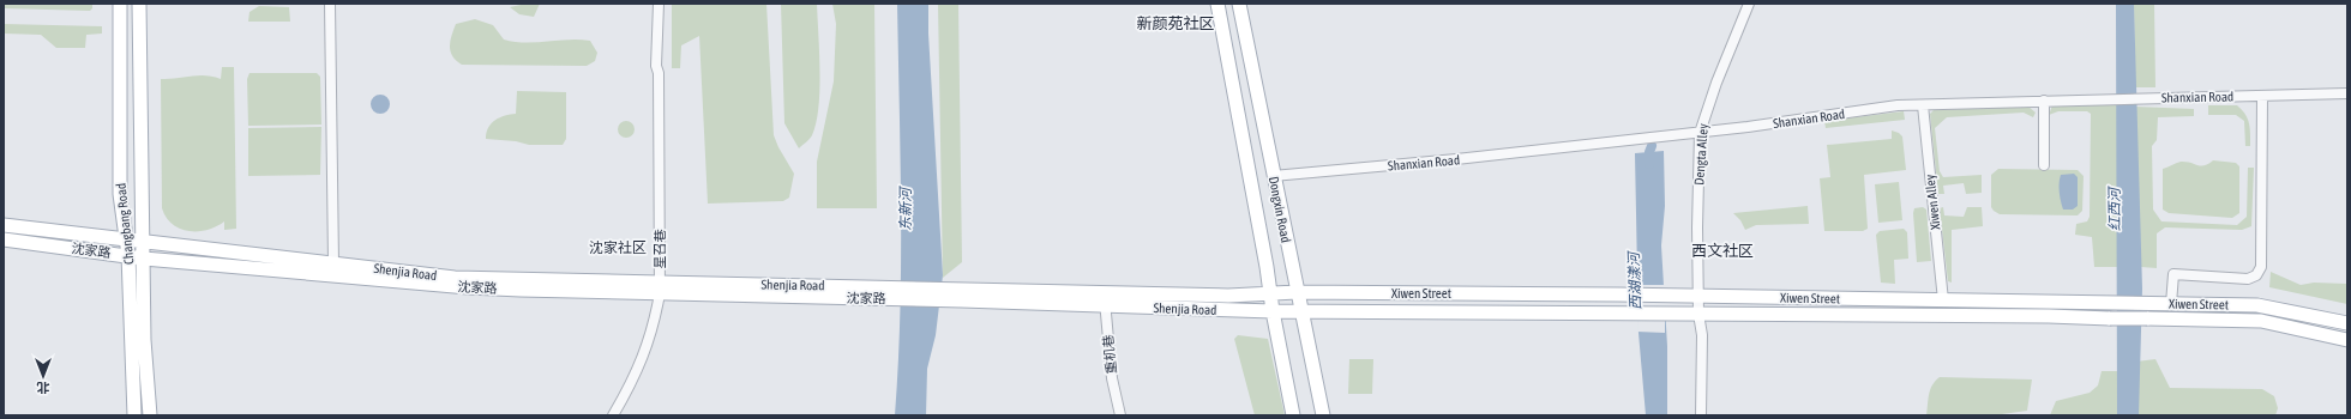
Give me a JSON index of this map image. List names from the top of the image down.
{
  "streets": {
    "main road": [
      "Dongxin Road",
      "Changbang Road",
      "沈家路",
      "Shenjia Road",
      "Xiwen Street"
    ],
    "street": [
      "Shanxian Road",
      "Dengta Alley",
      "Xiwen Alley",
      "星召巷",
      "重机巷"
    ]
  },
  "crossings": [
    ["Shanxian Road", "Dengta Alley"],
    ["Shanxian Road", "Xiwen Alley"],
    ["Shanxian Road", "Dongxin Road"],
    ["Dengta Alley", "Xiwen Street"],
    ["Xiwen Alley", "Xiwen Street"],
    ["Dongxin Road", "Shenjia Road"],
    ["Dongxin Road", "Xiwen Street"],
    ["Changbang Road", "沈家路"],
    ["Changbang Road", "Shenjia Road"],
    ["星召巷", "沈家路"],
    ["星召巷", "Shenjia Road"],
    ["沈家路", "Shenjia Road"],
    ["Shenjia Road", "Xiwen Street"],
    ["Shenjia Road", "重机巷"]
  ],
  "districts": ["新颜苑社区", "沈家社区", "西文社区"],
  "water": ["东新河", "红西河", "西湖漾河"],
  "north": "bottom"
}
